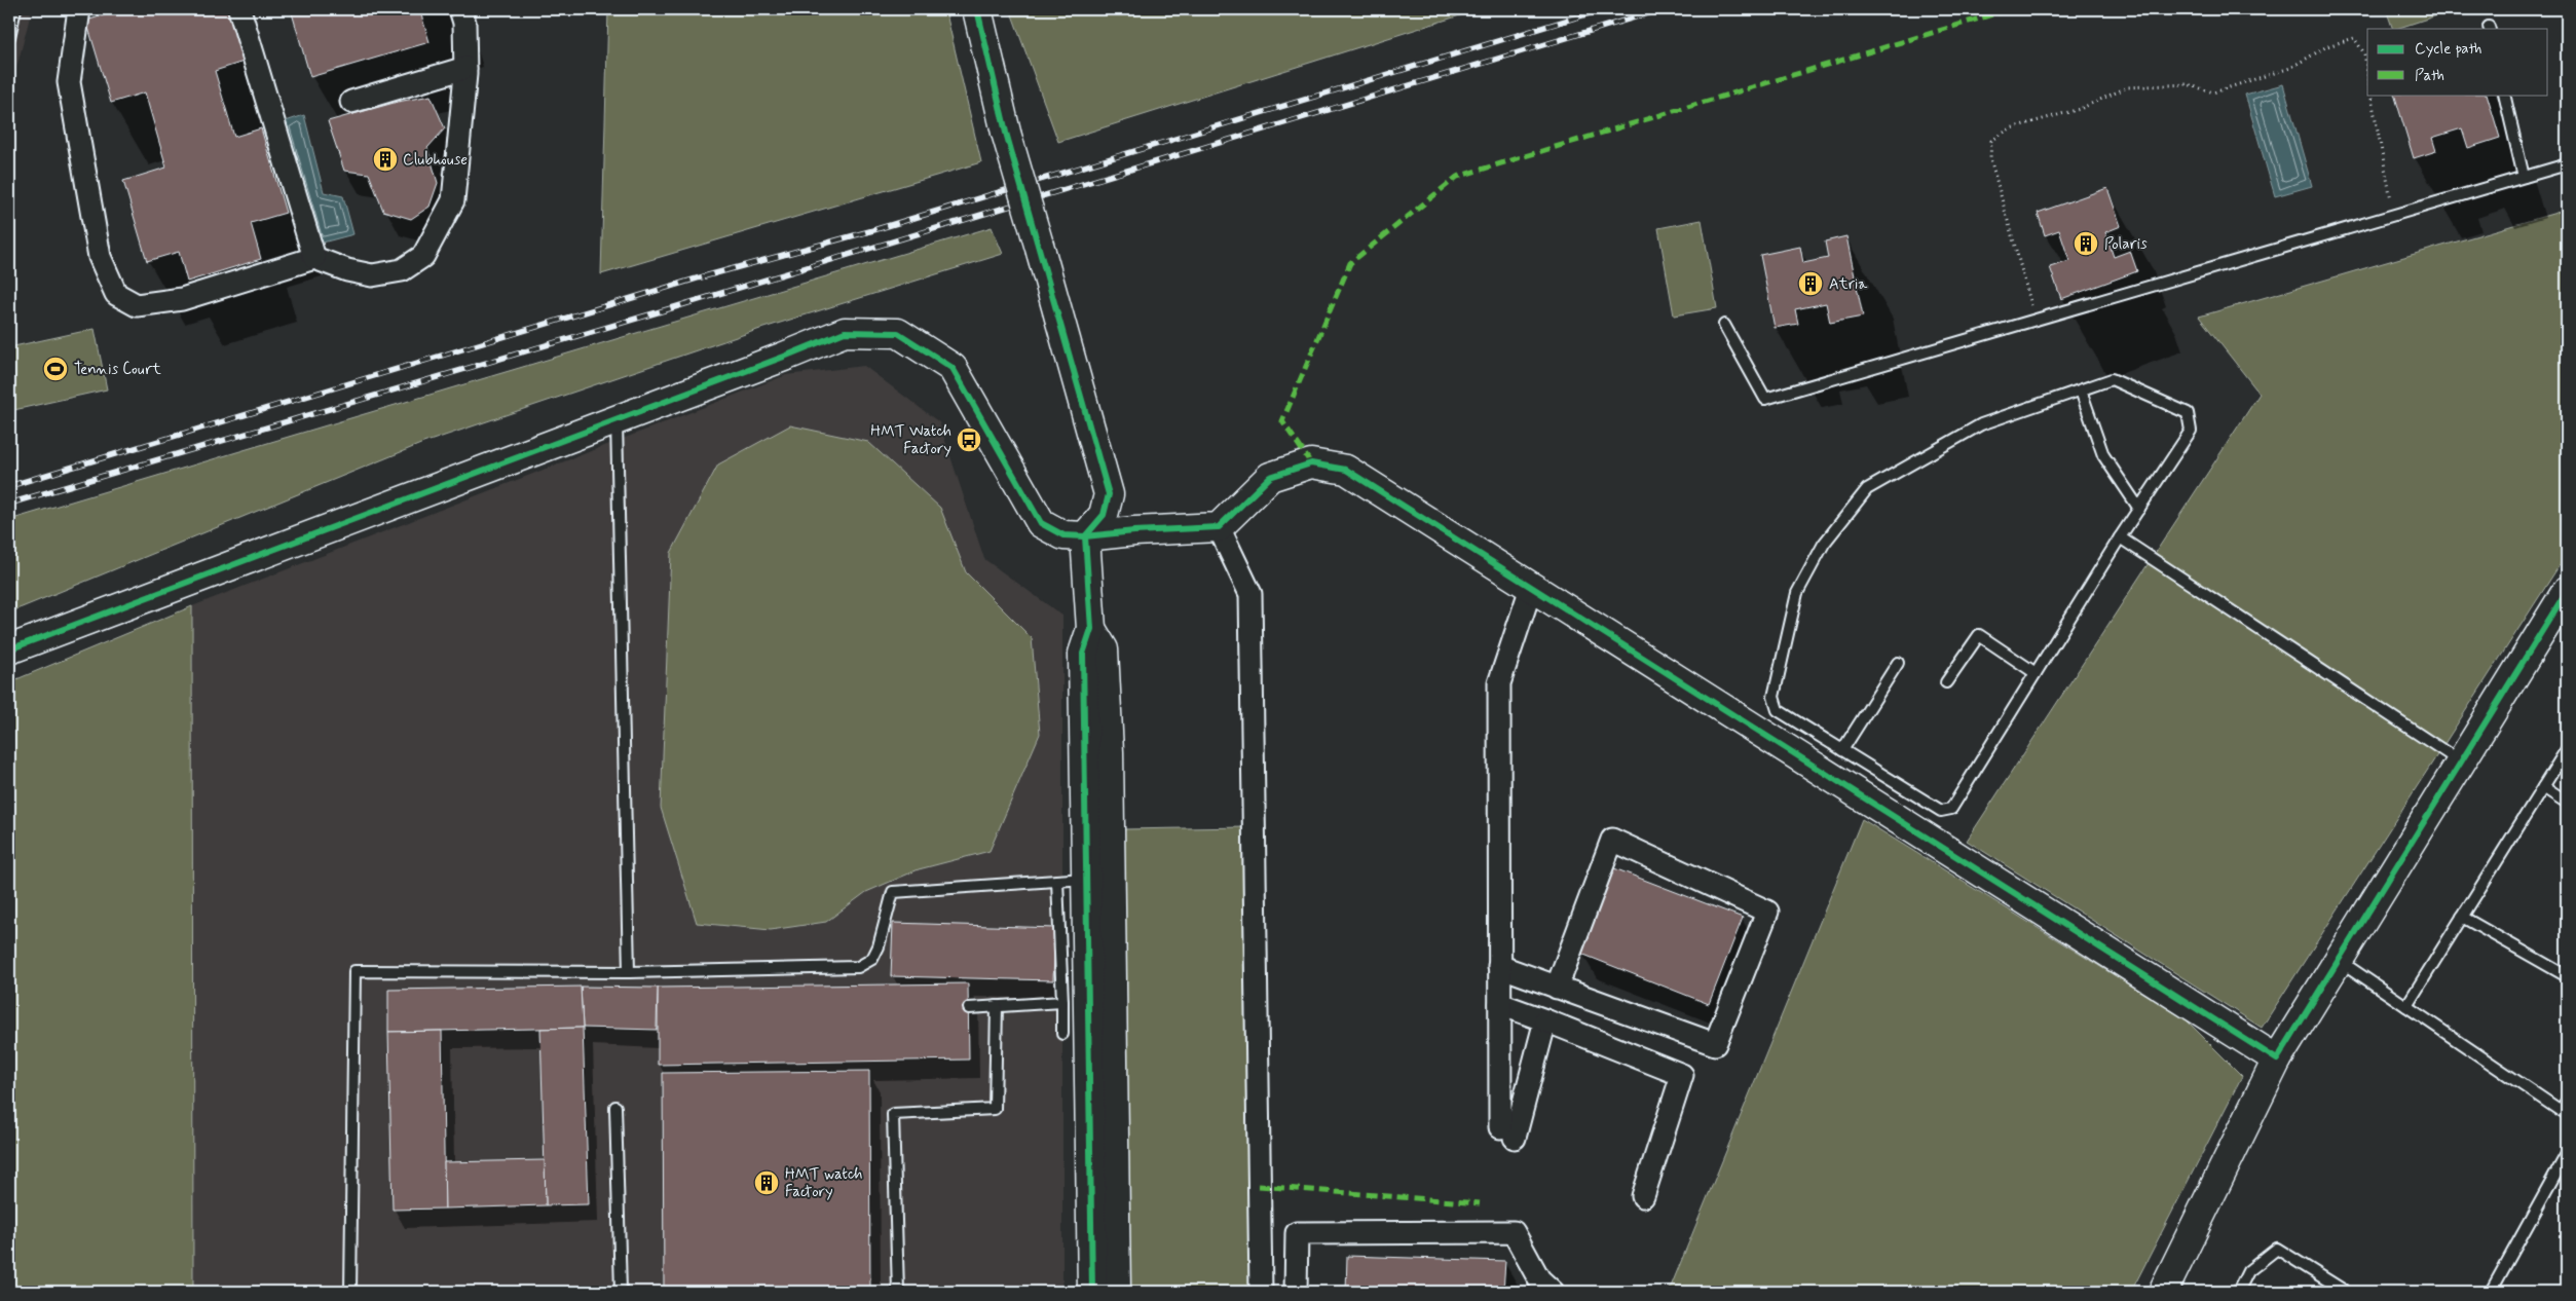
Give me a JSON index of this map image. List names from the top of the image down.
{
  "places": {
    "building": [
      "Clubhouse",
      "Polaris",
      "Atria",
      "HMT watch Factory"
    ],
    "sports": ["Tennis Court"],
    "bus stop": ["HMT Watch Factory"]
  },
  "legend": ["Cycle path", "Path"]
}
